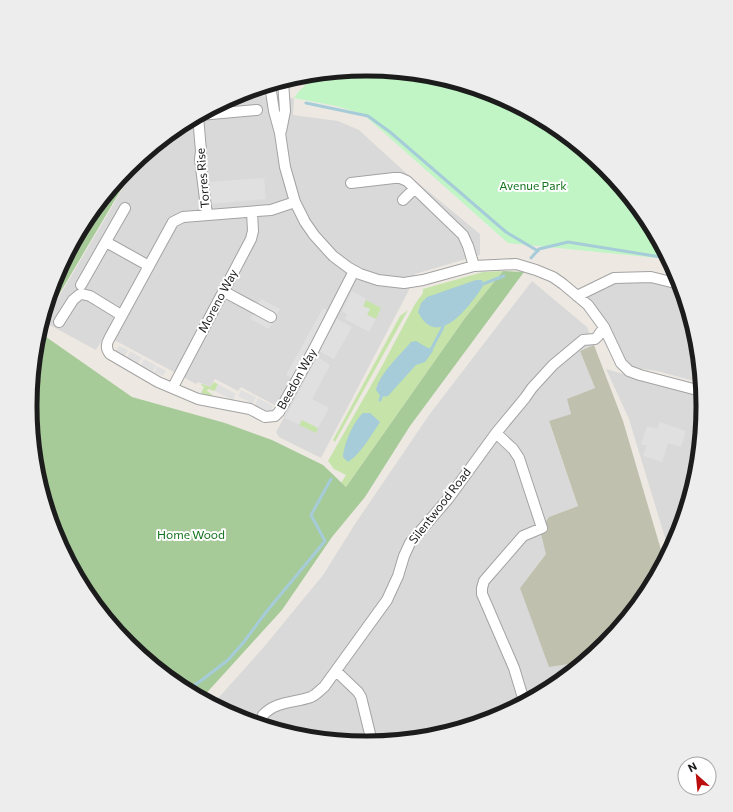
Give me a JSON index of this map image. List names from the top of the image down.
{
  "streets": {
    "street": [
      "Torres Rise",
      "Moreno Way",
      "Beedon Way",
      "Silentwood Road"
    ]
  },
  "crossings": [
    ["Torres Rise", "Beedon Way"],
    ["Moreno Way", "Beedon Way"]
  ],
  "parks": ["Avenue Park", "Home Wood"],
  "north": "top left"
}
